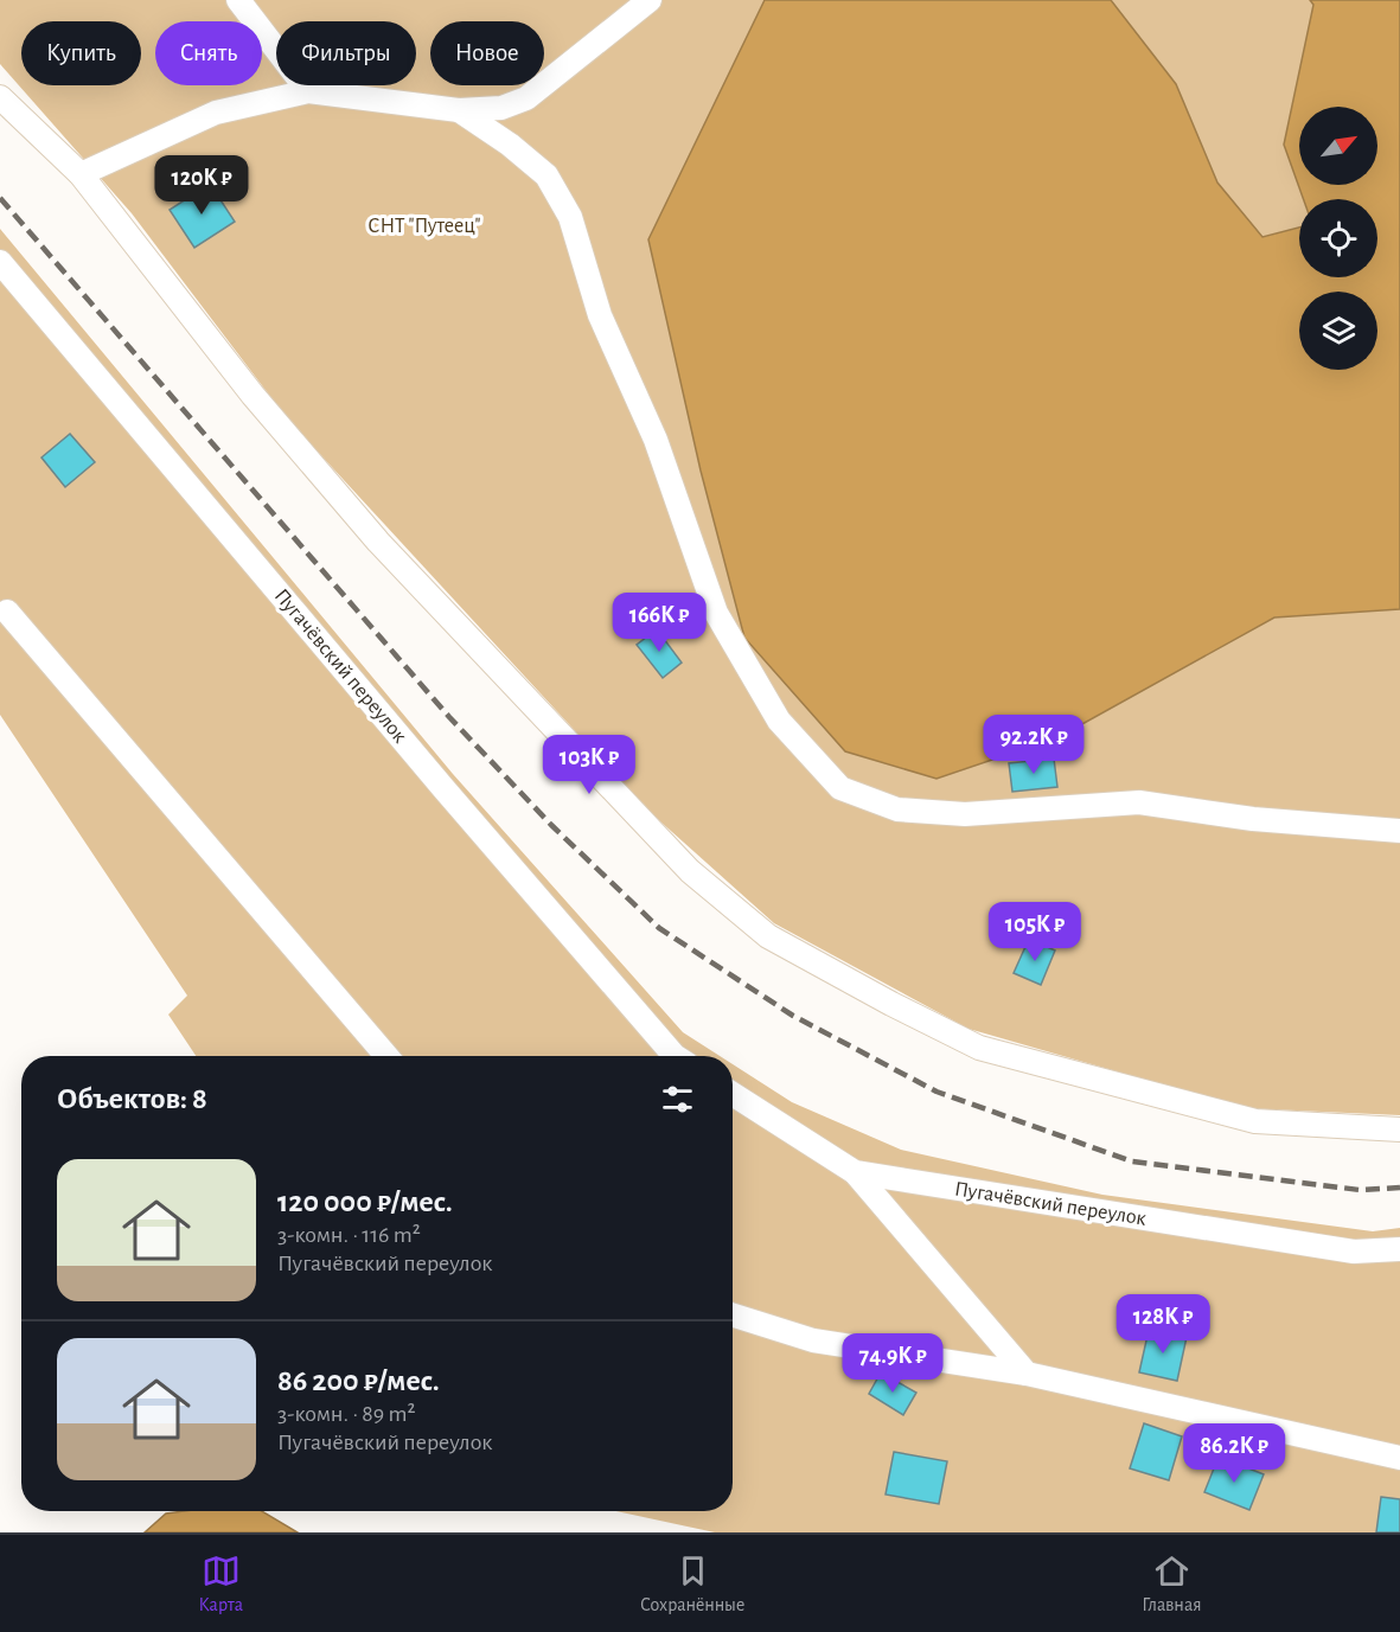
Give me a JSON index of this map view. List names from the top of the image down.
{
  "streets": {
    "street": ["Пугачёвский переулок"]
  },
  "parks": ["СНТ \"Путеец\""],
  "north": "top right",
  "page": {
    "chip": [
      "Купить",
      "Снять",
      "Фильтры",
      "Новое"
    ],
    "price": [
      "120K ₽",
      "166K ₽",
      "92.2K ₽",
      "103K ₽",
      "105K ₽",
      "128K ₽",
      "74.9K ₽",
      "86.2K ₽"
    ],
    "heading": "Объектов: 8",
    "list": [
      {
        "name": "120 000 ₽/мес.",
        "note": "3-комн. · 116 m² · Пугачёвский переулок"
      },
      {
        "name": "86 200 ₽/мес.",
        "note": "3-комн. · 89 m² · Пугачёвский переулок"
      }
    ],
    "tabs": ["Карта", "Сохранённые", "Главная"]
  }
}
